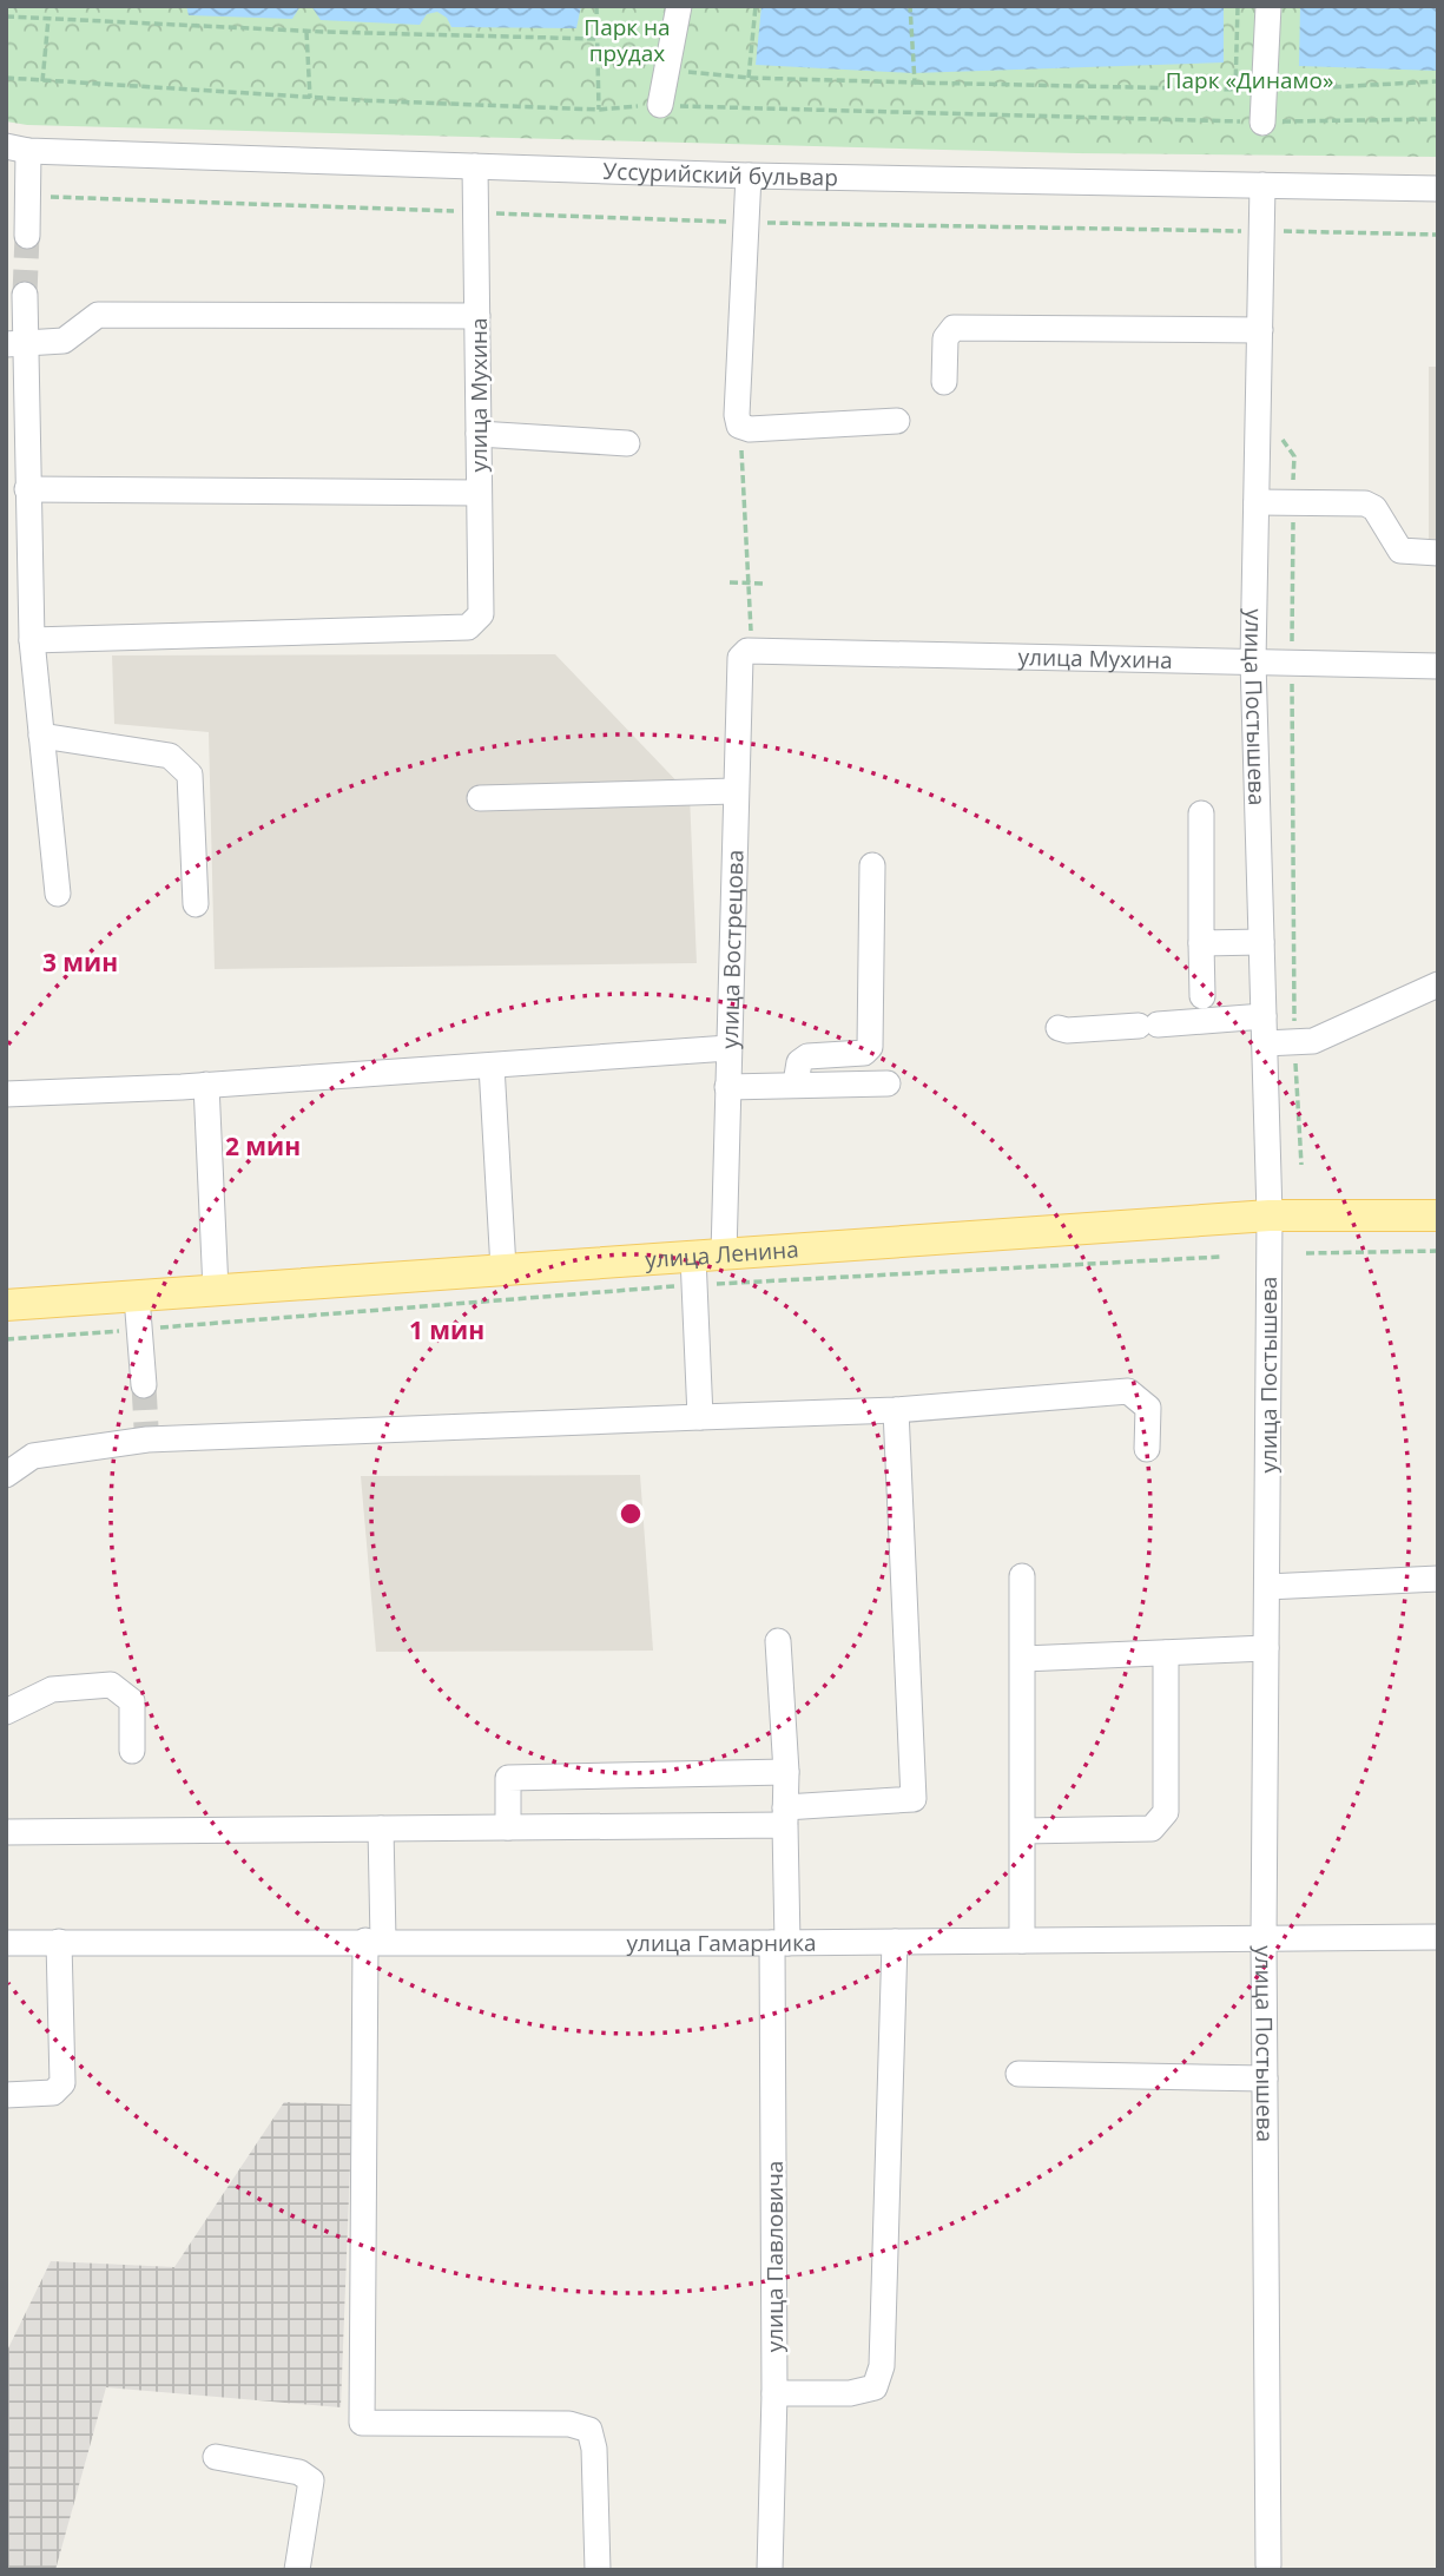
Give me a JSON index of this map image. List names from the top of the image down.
{
  "streets": {
    "main road": ["улица Ленина"],
    "street": [
      "Уссурийский бульвар",
      "улица Мухина",
      "улица Постышева",
      "улица Вострецова",
      "улица Гамарника",
      "улица Павловича"
    ]
  },
  "crossings": [
    ["Уссурийский бульвар", "улица Мухина"],
    ["Уссурийский бульвар", "улица Постышева"],
    ["улица Мухина", "улица Постышева"],
    ["улица Мухина", "улица Вострецова"],
    ["улица Постышева", "улица Ленина"],
    ["улица Постышева", "улица Гамарника"],
    ["улица Вострецова", "улица Ленина"],
    ["улица Гамарника", "улица Павловича"]
  ],
  "parks": ["Парк на прудах", "Парк «Динамо»"],
  "rings": ["3 мин", "2 мин", "1 мин"]
}
